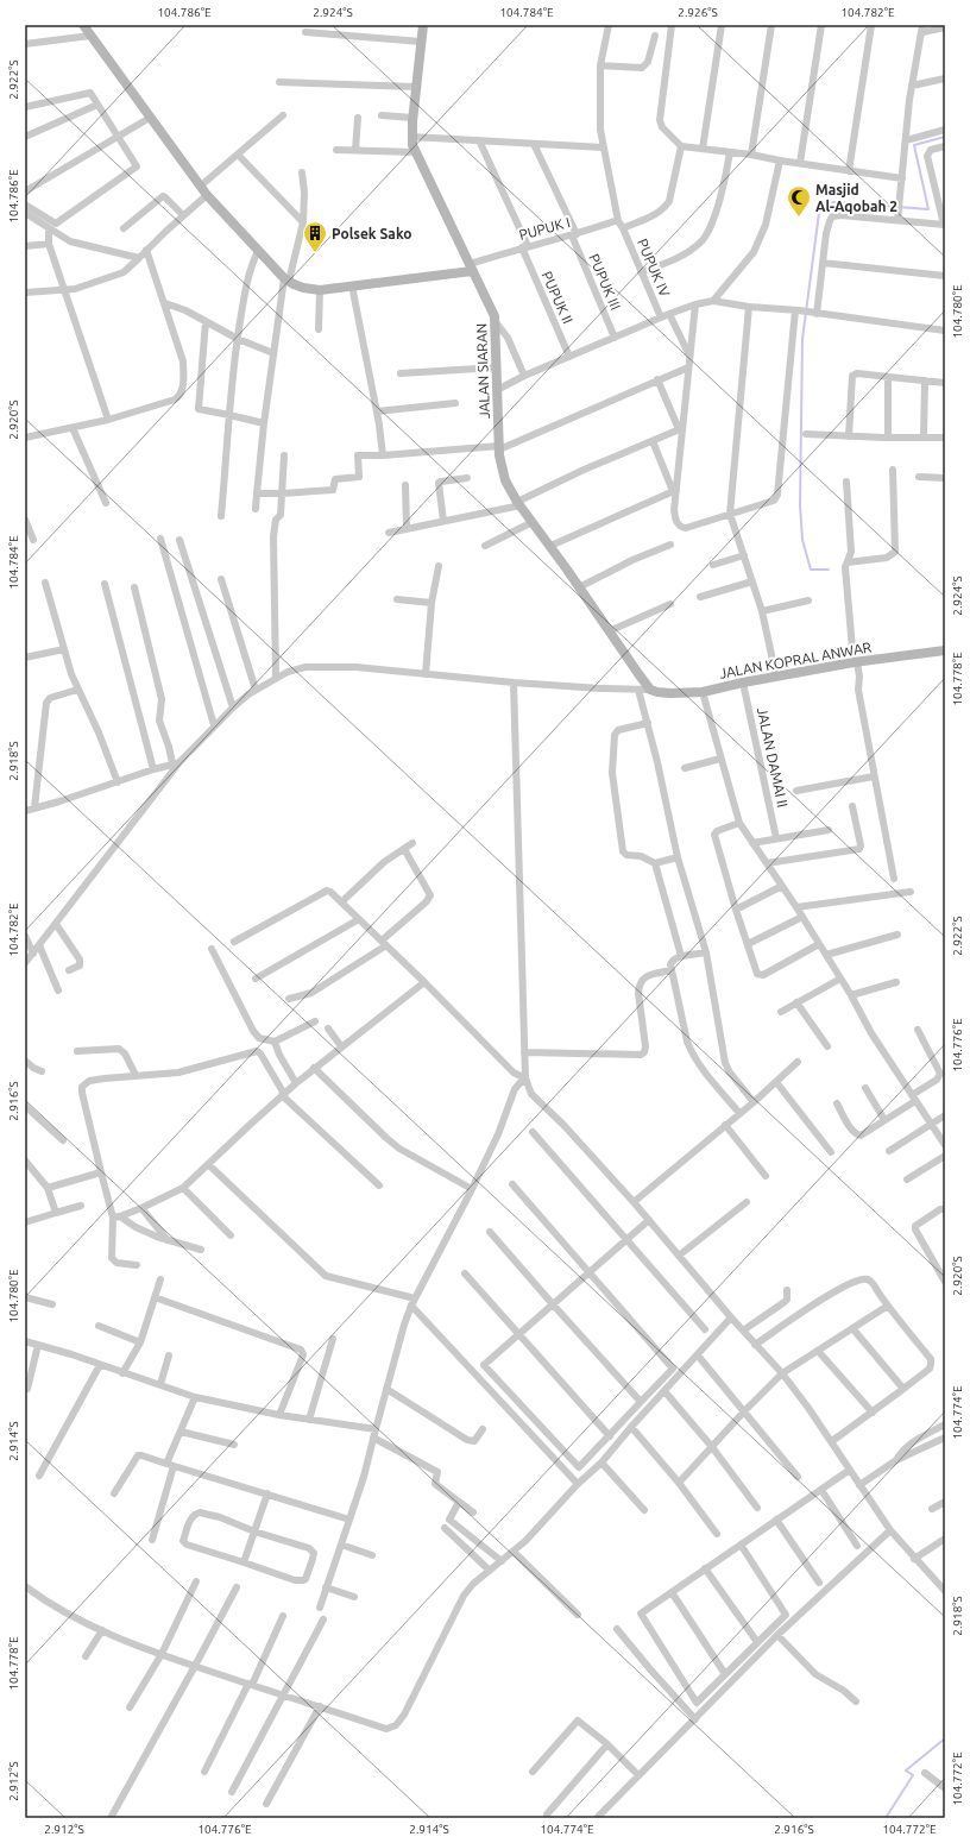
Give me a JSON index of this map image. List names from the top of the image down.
{
  "streets": {
    "street": [
      "PUPUK I",
      "PUPUK IV",
      "PUPUK III",
      "PUPUK II",
      "JALAN SIARAN",
      "JALAN KOPRAL ANWAR",
      "JALAN DAMAI II"
    ]
  },
  "crossings": [
    ["PUPUK I", "PUPUK III"],
    ["PUPUK I", "PUPUK II"],
    ["PUPUK I", "JALAN SIARAN"],
    ["JALAN SIARAN", "JALAN KOPRAL ANWAR"],
    ["JALAN KOPRAL ANWAR", "JALAN DAMAI II"]
  ],
  "places": {
    "mosque": ["Masjid Al-Aqobah 2"],
    "building": ["Polsek Sako"]
  },
  "coordinates": [
    "104.786°E",
    "2.924°S",
    "104.784°E",
    "2.926°S",
    "104.782°E",
    "2.922°S",
    "104.780°E",
    "2.920°S",
    "104.778°E",
    "2.918°S",
    "104.776°E",
    "2.916°S",
    "104.774°E",
    "2.914°S",
    "104.772°E",
    "2.912°S"
  ]
}
